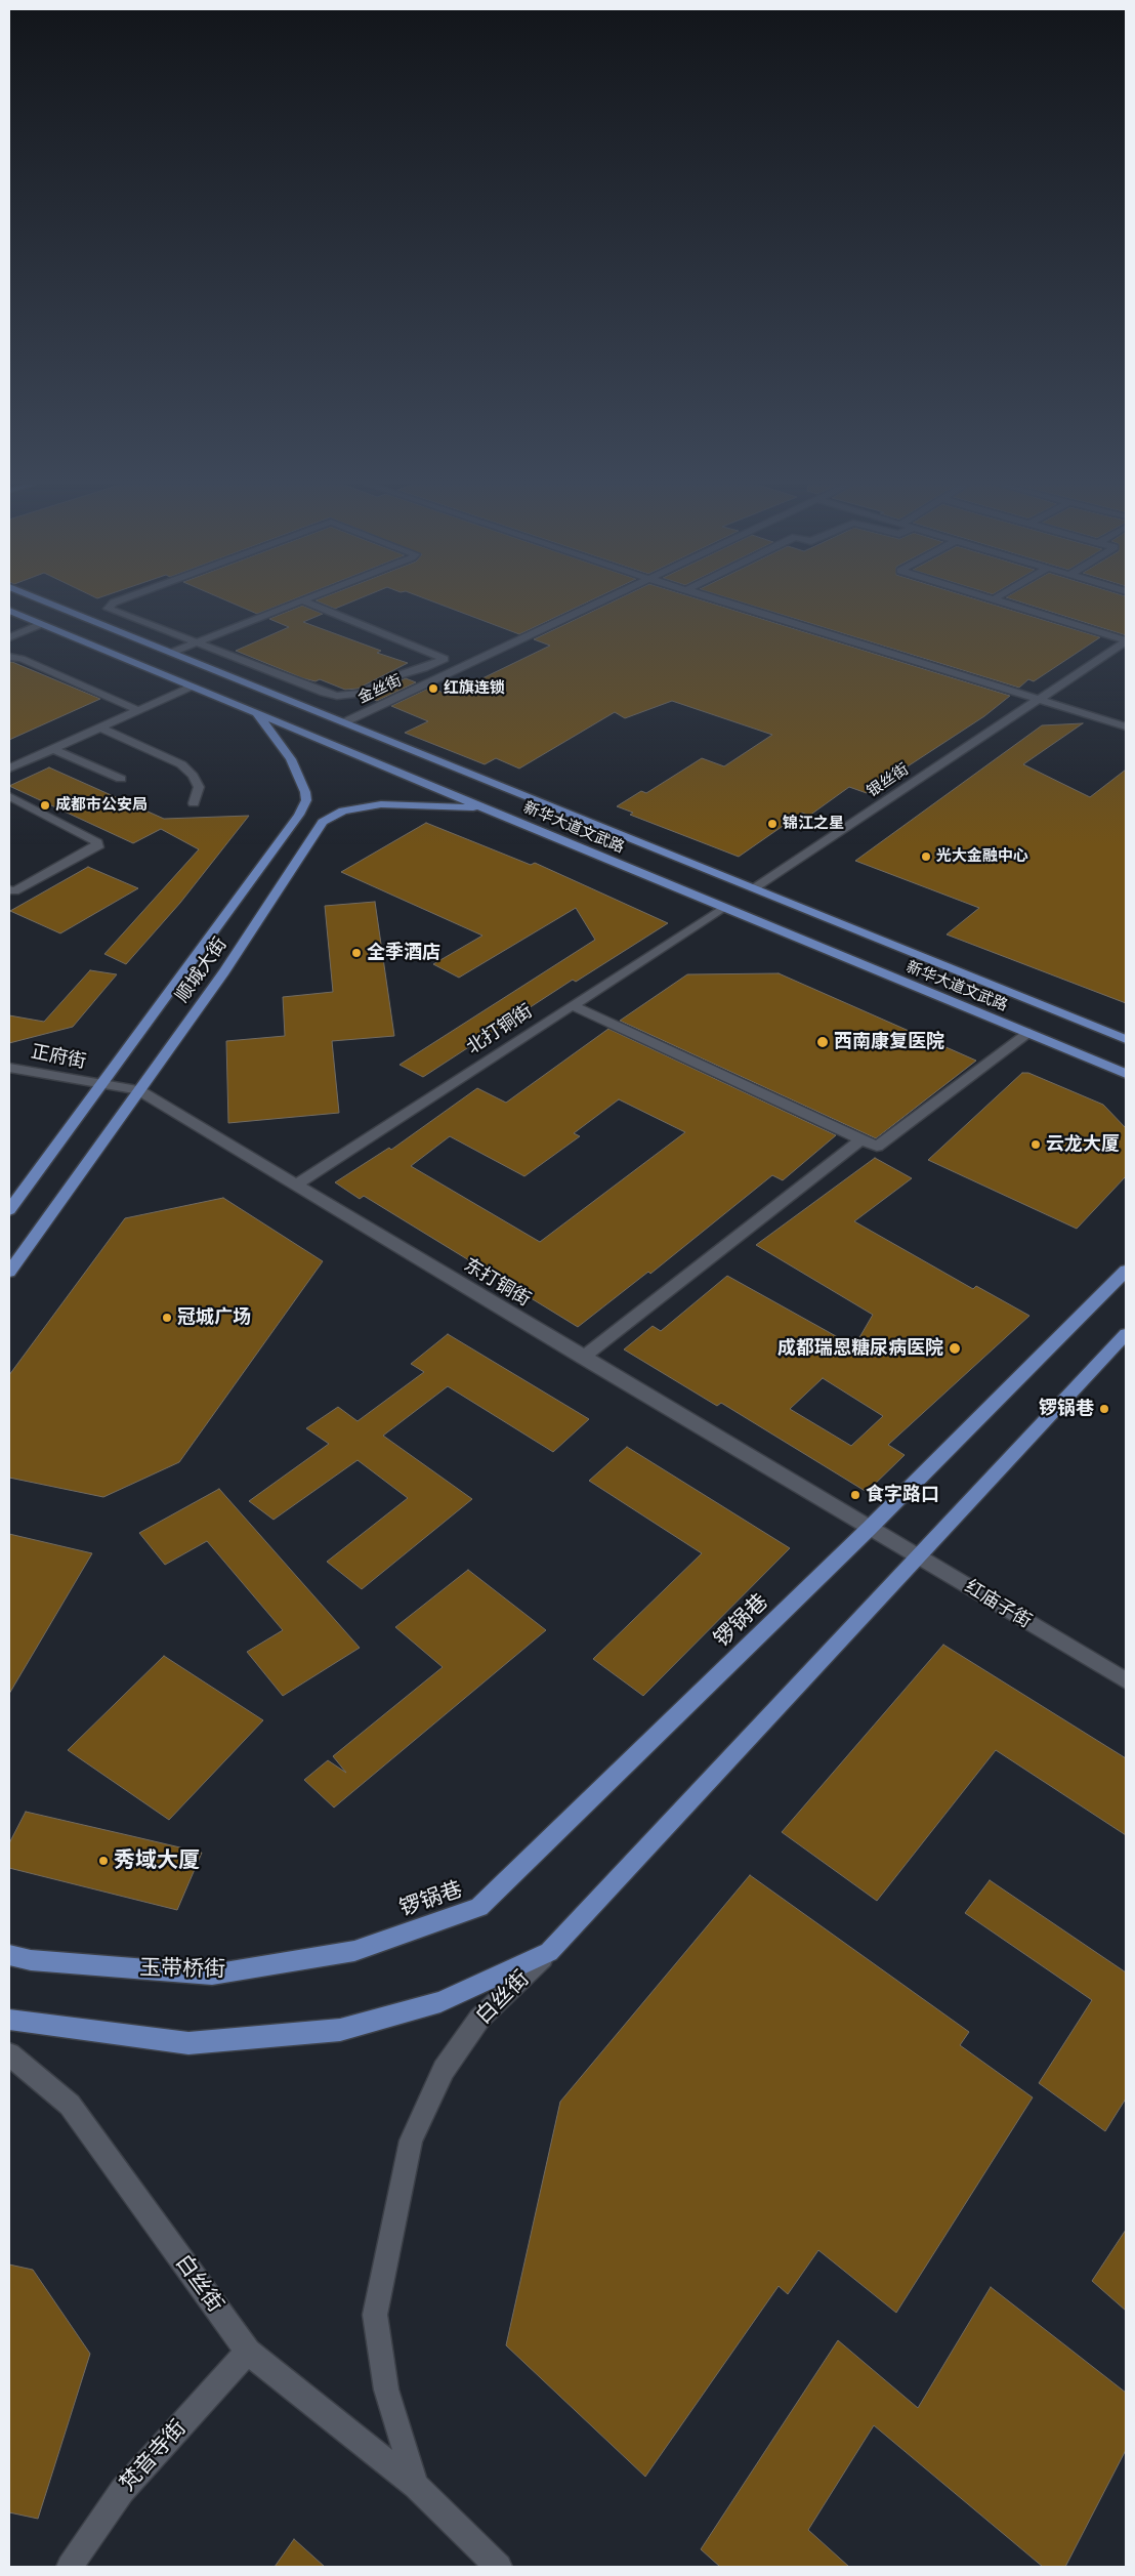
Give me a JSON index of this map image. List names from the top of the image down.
{
  "streets": {
    "main road": [
      "新华大道文武路",
      "顺城大街",
      "锣锅巷",
      "玉带桥街"
    ],
    "street": [
      "金丝街",
      "银丝街",
      "北打铜街",
      "正府街",
      "东打铜街",
      "红庙子街",
      "白丝街",
      "梵音寺街"
    ]
  },
  "crossings": [
    ["金丝街", "新华大道文武路"],
    ["银丝街", "新华大道文武路"],
    ["新华大道文武路", "顺城大街"],
    ["新华大道文武路", "北打铜街"],
    ["顺城大街", "正府街"],
    ["顺城大街", "东打铜街"],
    ["北打铜街", "东打铜街"],
    ["正府街", "东打铜街"],
    ["东打铜街", "红庙子街"],
    ["东打铜街", "锣锅巷"],
    ["红庙子街", "锣锅巷"],
    ["锣锅巷", "玉带桥街"],
    ["白丝街", "梵音寺街"]
  ],
  "places": [
    "红旗连锁",
    "成都市公安局",
    "锦江之星",
    "光大金融中心",
    "全季酒店",
    "西南康复医院",
    "云龙大厦",
    "冠城广场",
    "成都瑞恩糖尿病医院",
    "锣锅巷",
    "食字路口",
    "秀域大厦"
  ]
}
